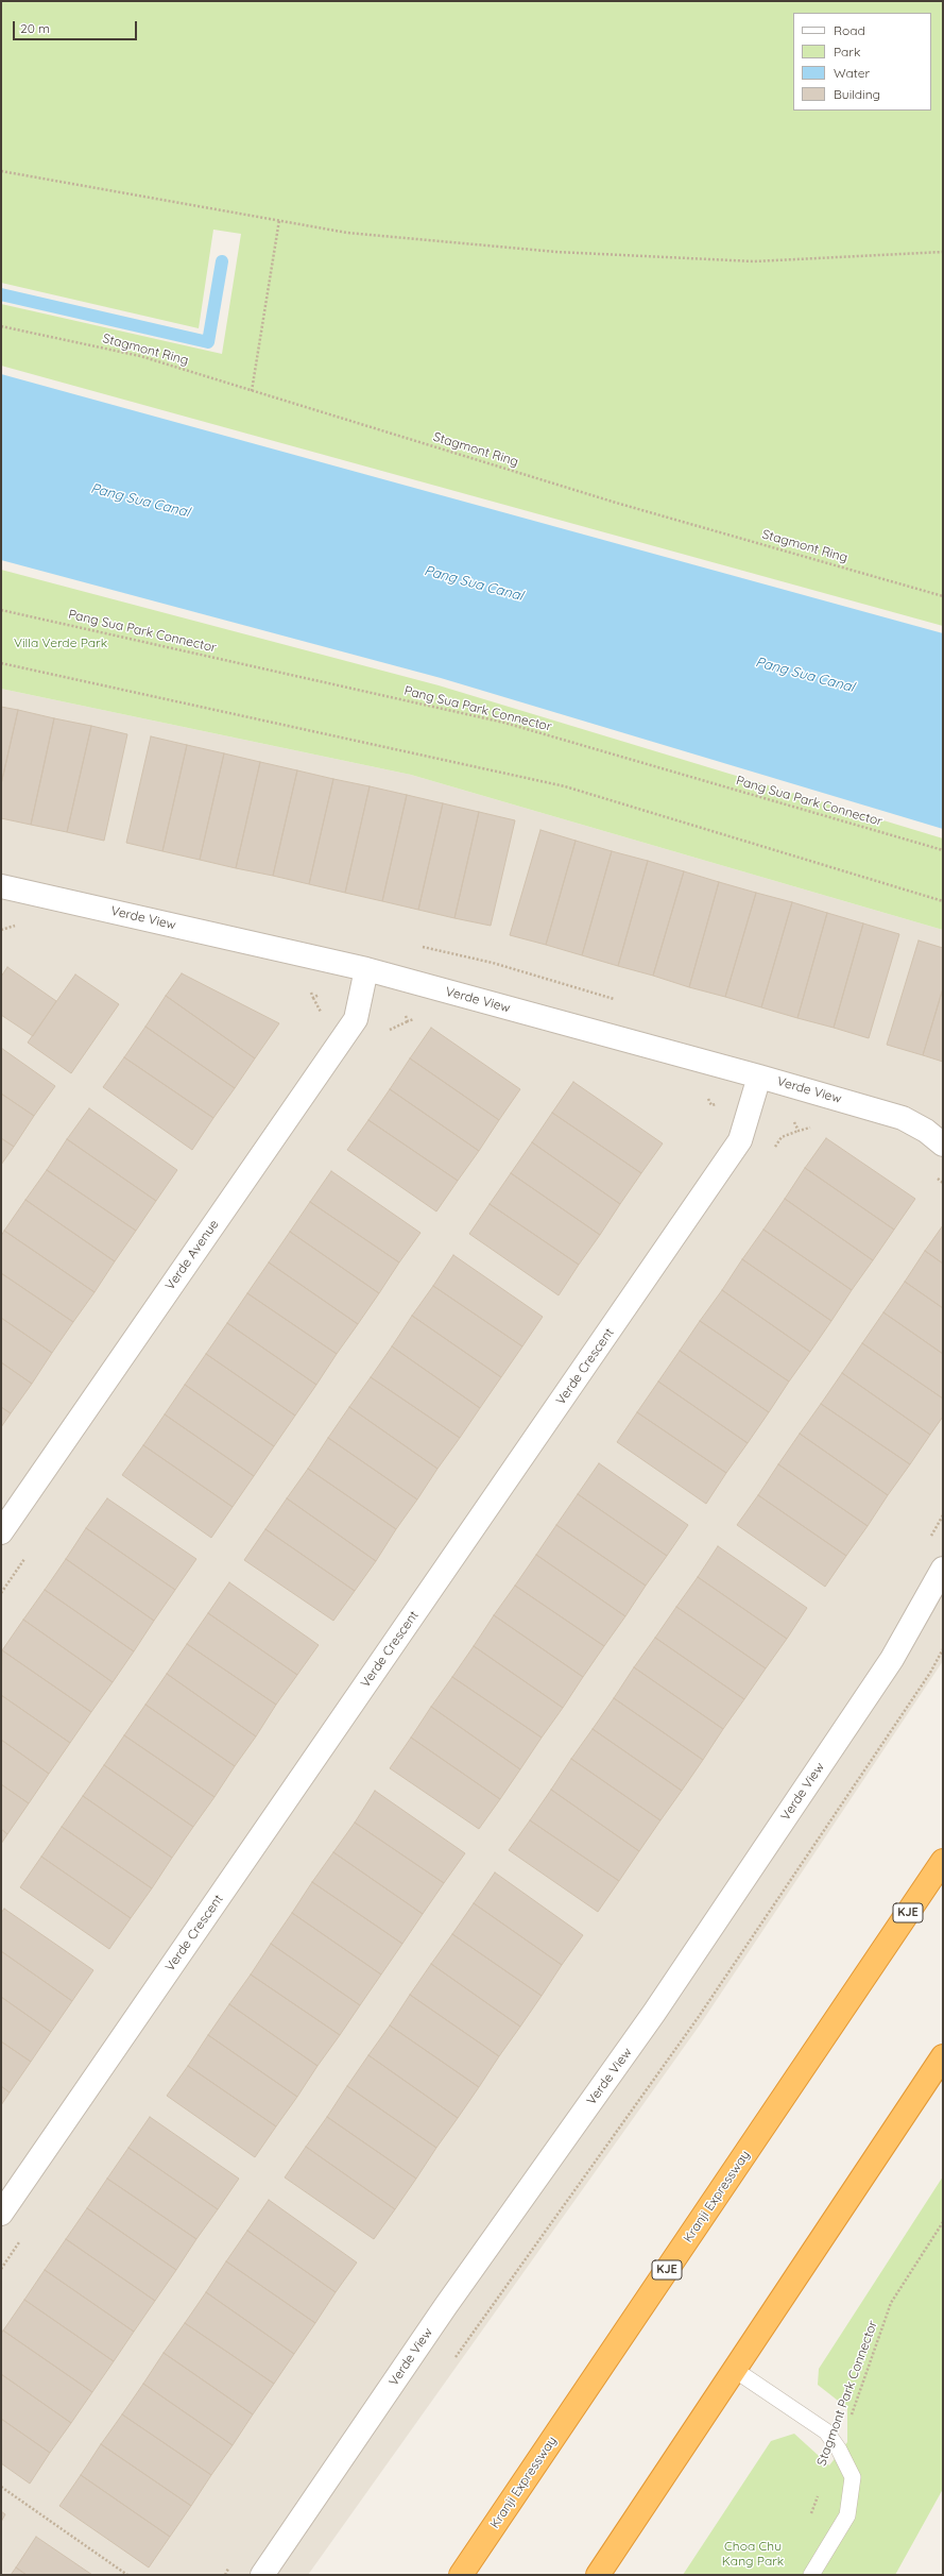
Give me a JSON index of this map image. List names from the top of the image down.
{
  "streets": {
    "highway": ["KJE", "Kranji Expressway"],
    "street": ["Verde View", "Verde Avenue", "Verde Crescent"],
    "path": ["Stagmont Ring", "Pang Sua Park Connector", "Stagmont Park Connector"]
  },
  "crossings": [
    ["Verde View", "Verde Avenue"],
    ["Verde View", "Verde Crescent"]
  ],
  "water": ["Pang Sua Canal"],
  "parks": ["Villa Verde Park", "Choa Chu Kang Park"],
  "legend": [
    "Road",
    "Park",
    "Water",
    "Building"
  ],
  "scale_bar": "20 m"
}
